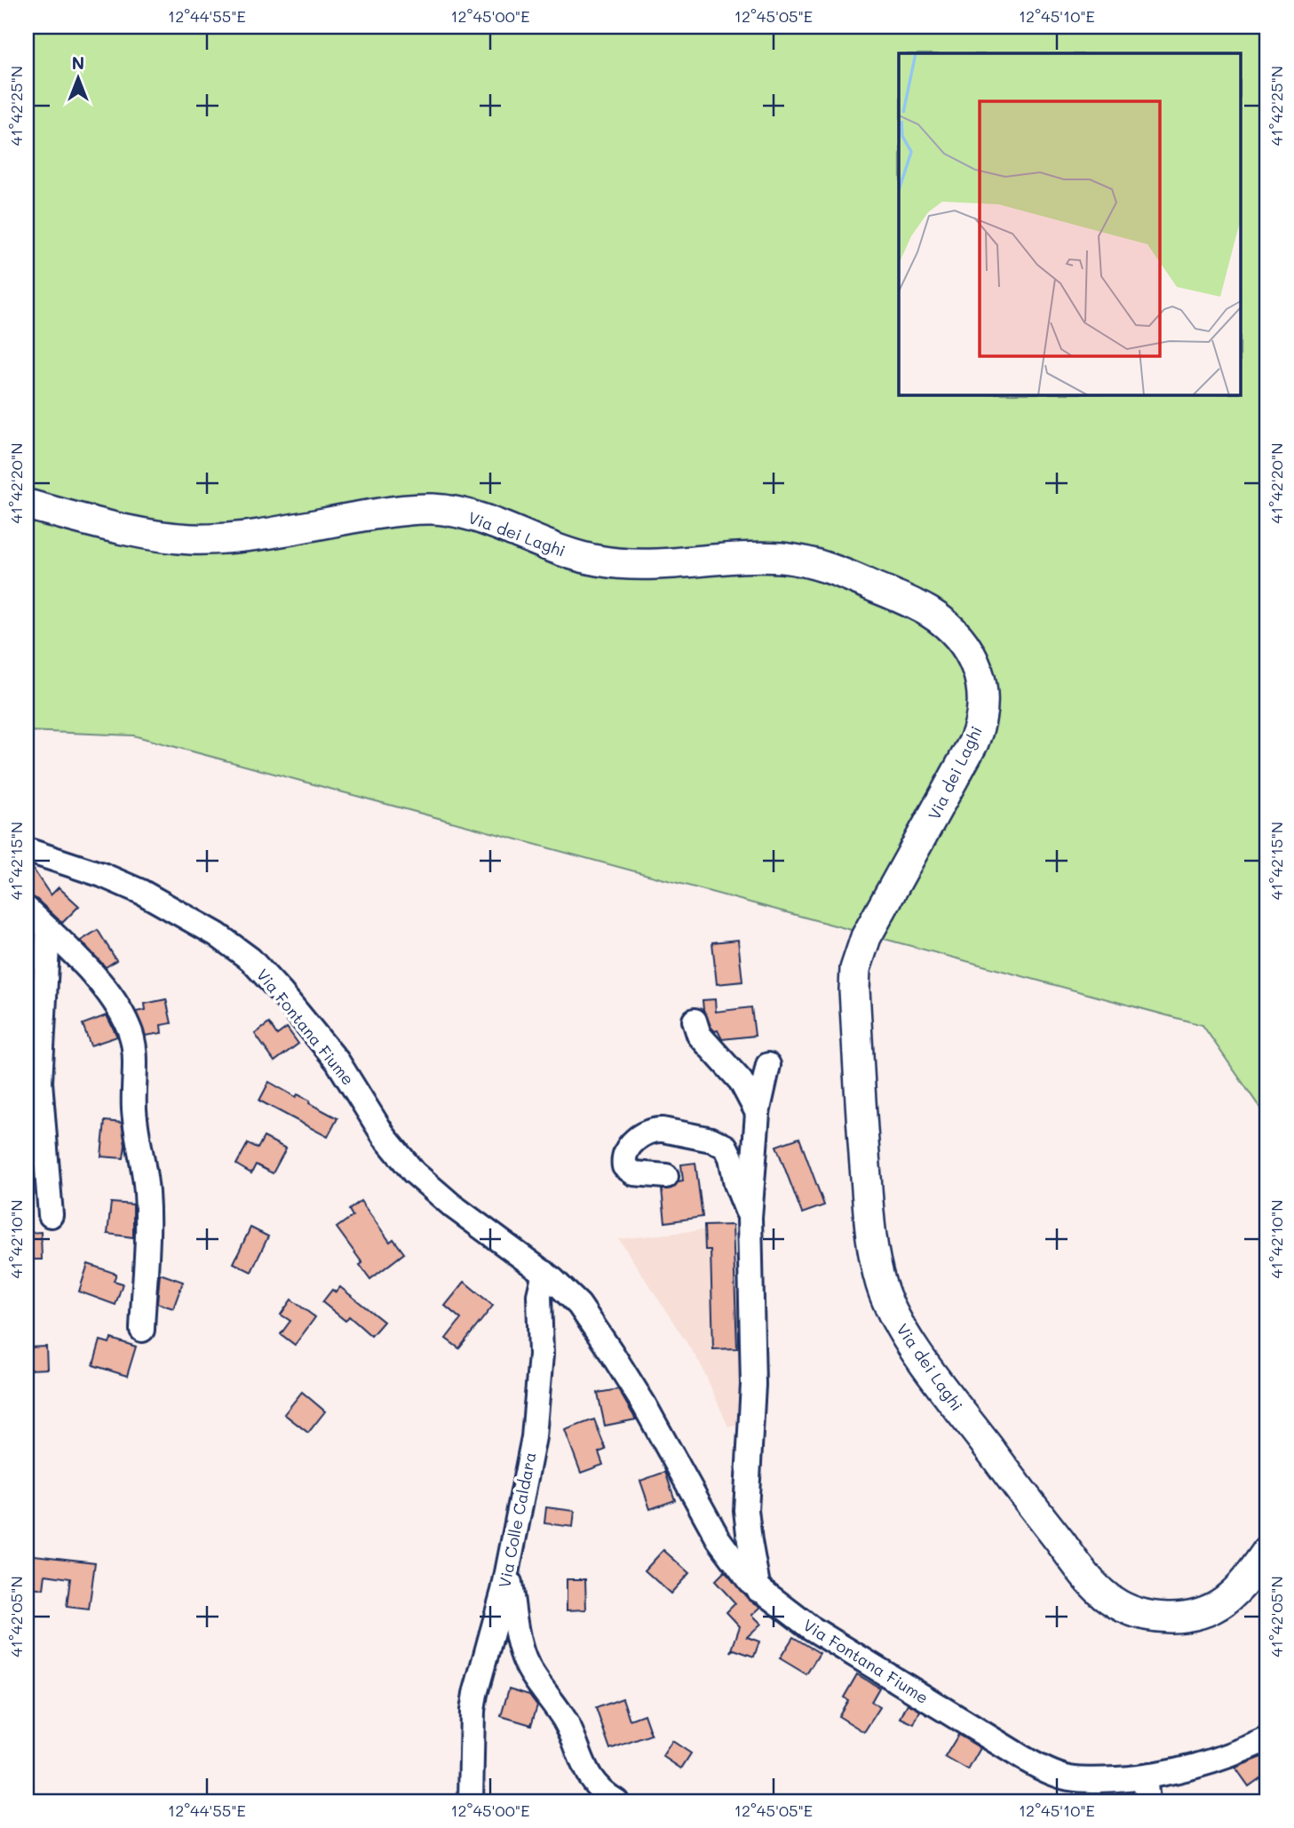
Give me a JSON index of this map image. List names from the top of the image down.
{
  "streets": {
    "main road": ["Via dei Laghi"],
    "street": ["Via Fontana Fiume", "Via Colle Caldara"]
  },
  "crossings": [
    ["Via Fontana Fiume", "Via Colle Caldara"]
  ],
  "north": "top",
  "coordinates": [
    "12°44'55\"E",
    "12°45'00\"E",
    "12°45'05\"E",
    "12°45'10\"E",
    "41°42'25\"N",
    "41°42'20\"N",
    "41°42'15\"N",
    "41°42'10\"N",
    "41°42'05\"N"
  ]
}
